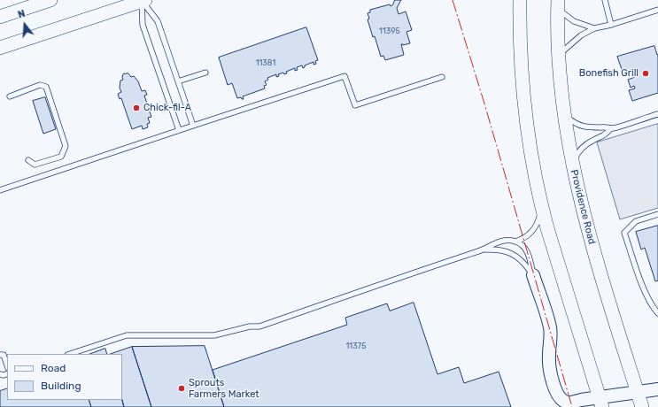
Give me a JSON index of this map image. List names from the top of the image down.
{
  "streets": {
    "main road": ["Providence Road"]
  },
  "places": ["Bonefish Grill", "Chick-fil-A", "Sprouts Farmers Market"],
  "house_numbers": ["11395", "11381", "11375"],
  "legend": ["Road", "Building"],
  "north": "top"
}
